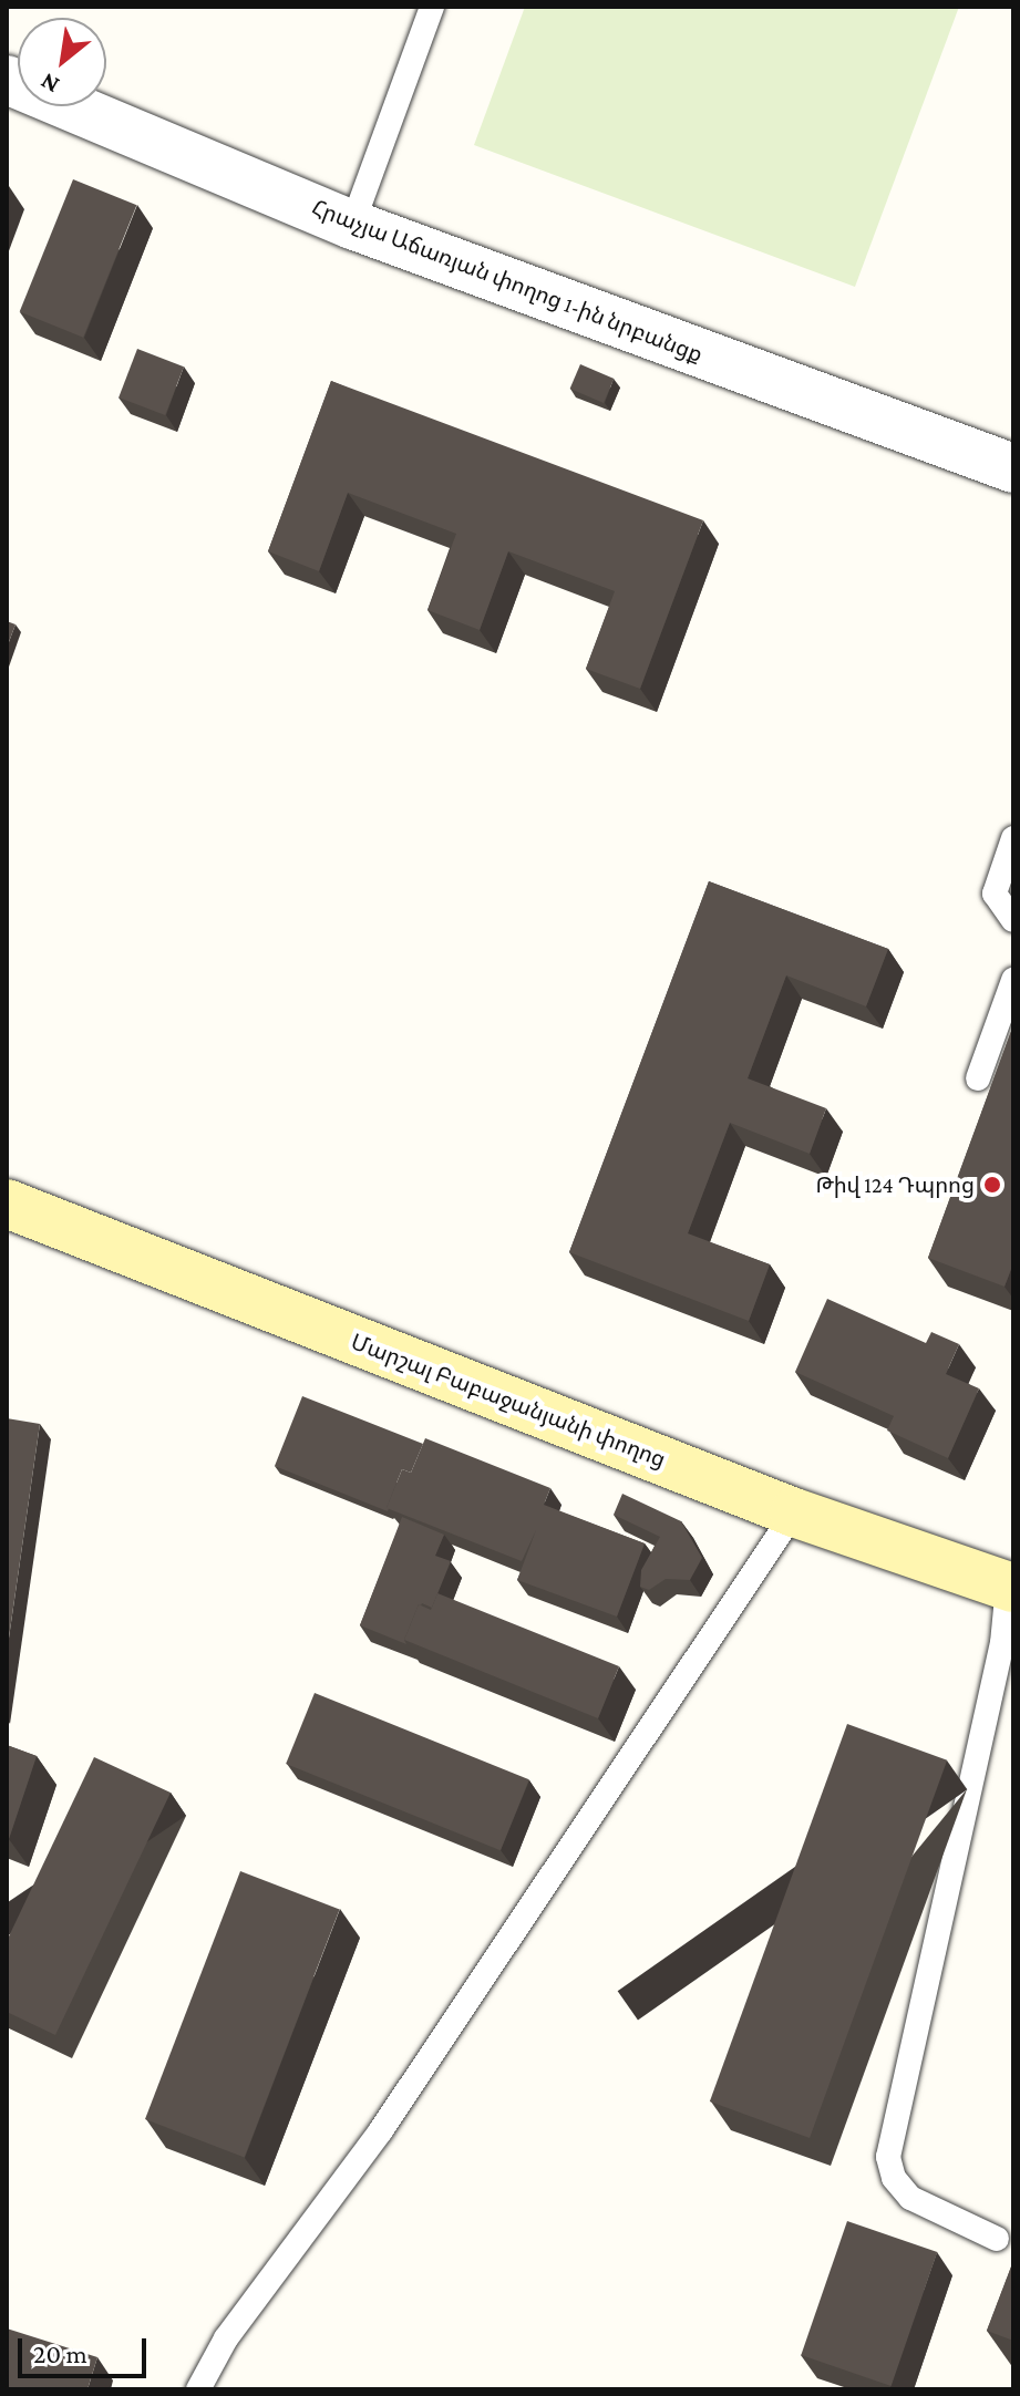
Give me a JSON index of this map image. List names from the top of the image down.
{
  "streets": {
    "main road": ["Մարշալ Բաբաջանյանի փողոց"],
    "street": ["Հրաչյա Աճառյան փողոց 1-ին նրբանցք"]
  },
  "places": ["Թիվ 124 Դպրոց"],
  "scale_bar": "20 m",
  "north": "bottom left"
}
